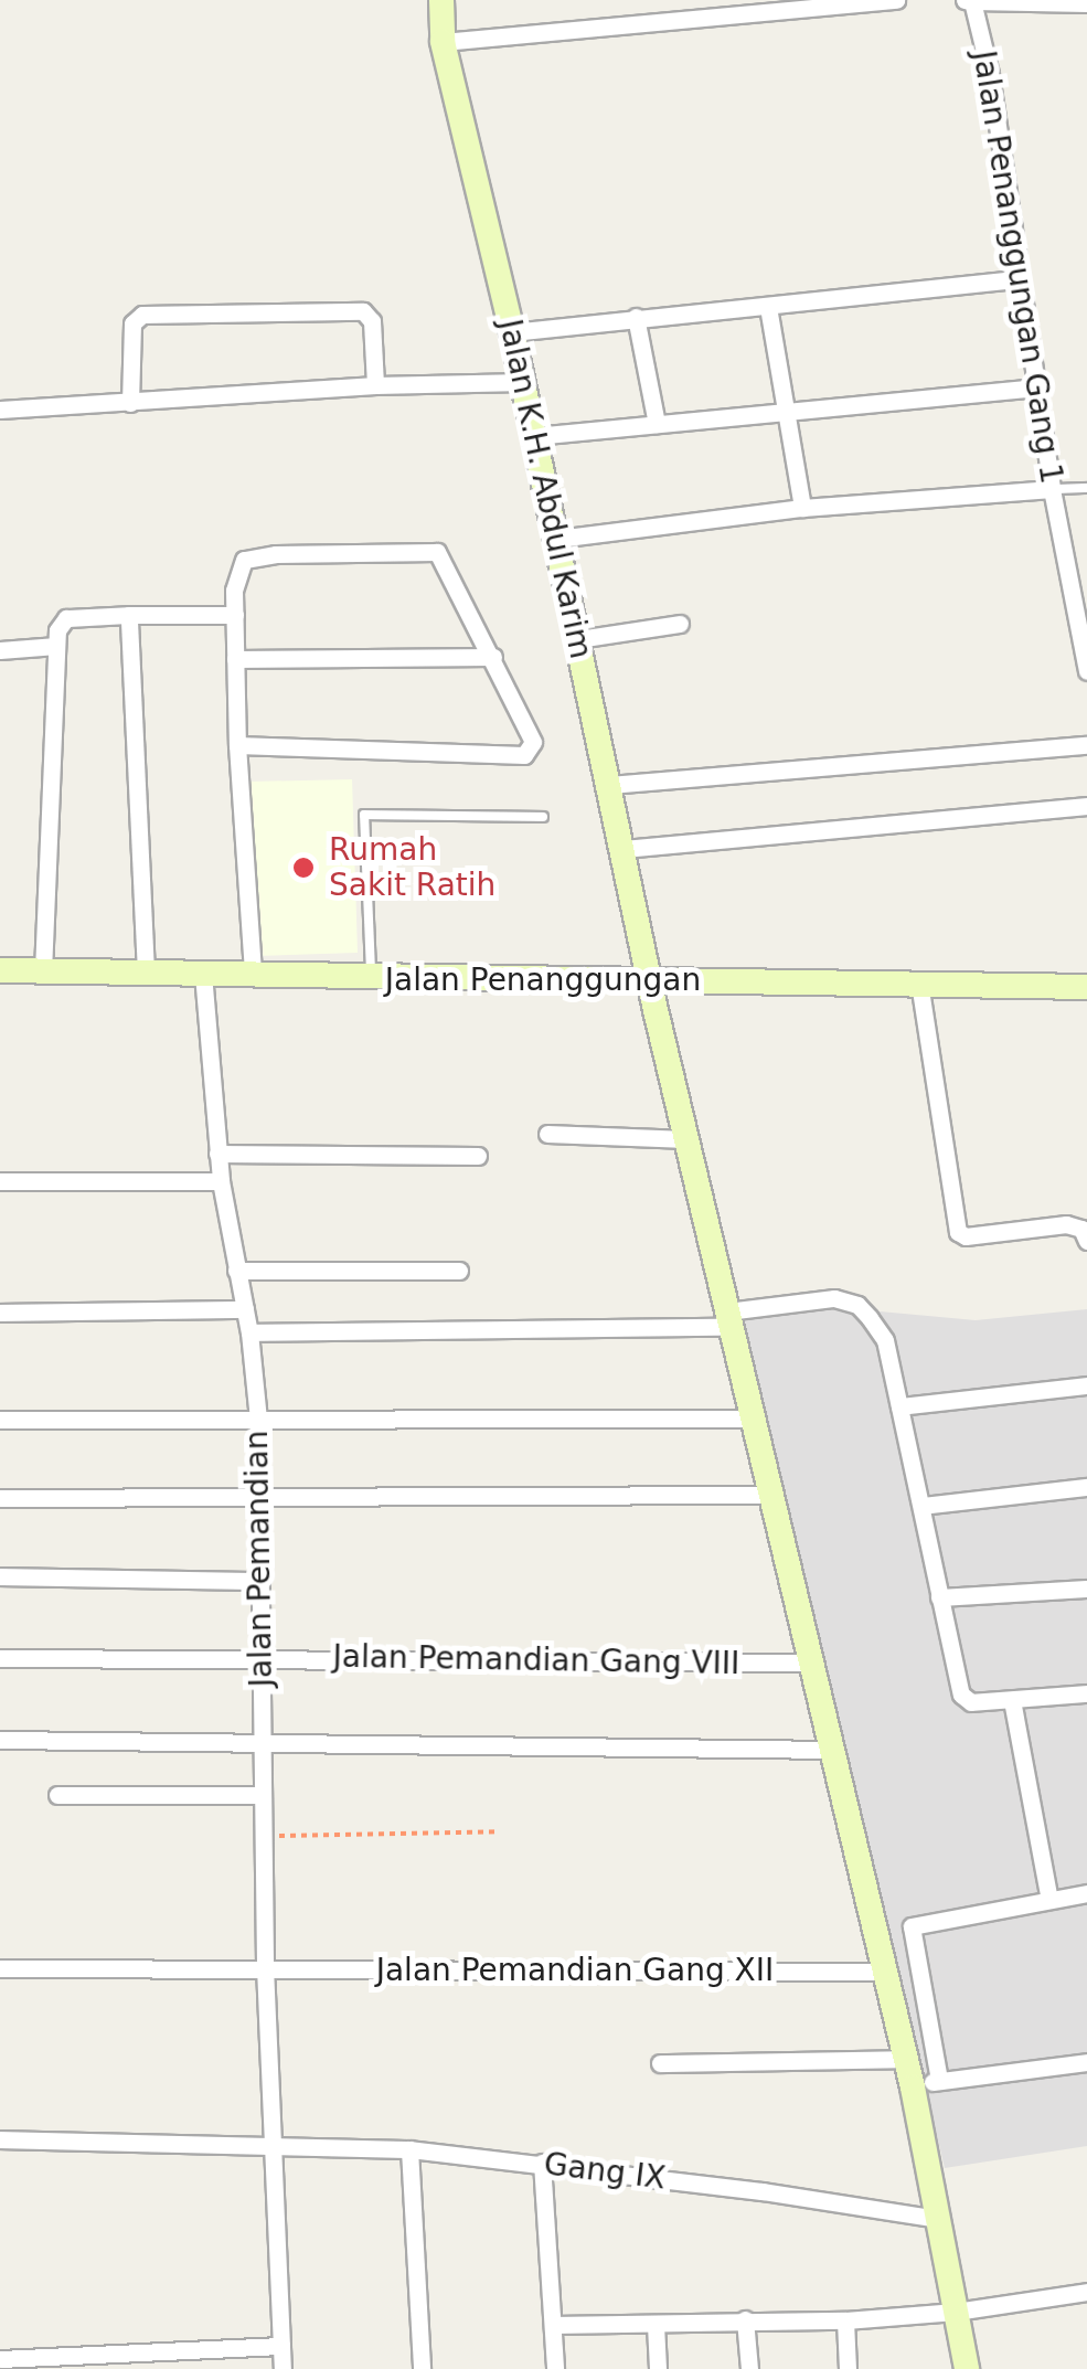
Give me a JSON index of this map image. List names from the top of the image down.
{
  "streets": {
    "street": [
      "Jalan Penanggungan Gang 1",
      "Jalan K.H. Abdul Karim",
      "Jalan Penanggungan",
      "Jalan Pemandian",
      "Jalan Pemandian Gang VIII",
      "Jalan Pemandian Gang XII",
      "Gang IX"
    ]
  },
  "crossings": [
    ["Jalan K.H. Abdul Karim", "Jalan Penanggungan"],
    ["Jalan K.H. Abdul Karim", "Jalan Pemandian Gang VIII"],
    ["Jalan K.H. Abdul Karim", "Jalan Pemandian Gang XII"],
    ["Jalan K.H. Abdul Karim", "Gang IX"],
    ["Jalan Penanggungan", "Jalan Pemandian"],
    ["Jalan Pemandian", "Jalan Pemandian Gang VIII"],
    ["Jalan Pemandian", "Jalan Pemandian Gang XII"],
    ["Jalan Pemandian", "Gang IX"]
  ],
  "places": ["Rumah Sakit Ratih"]
}
